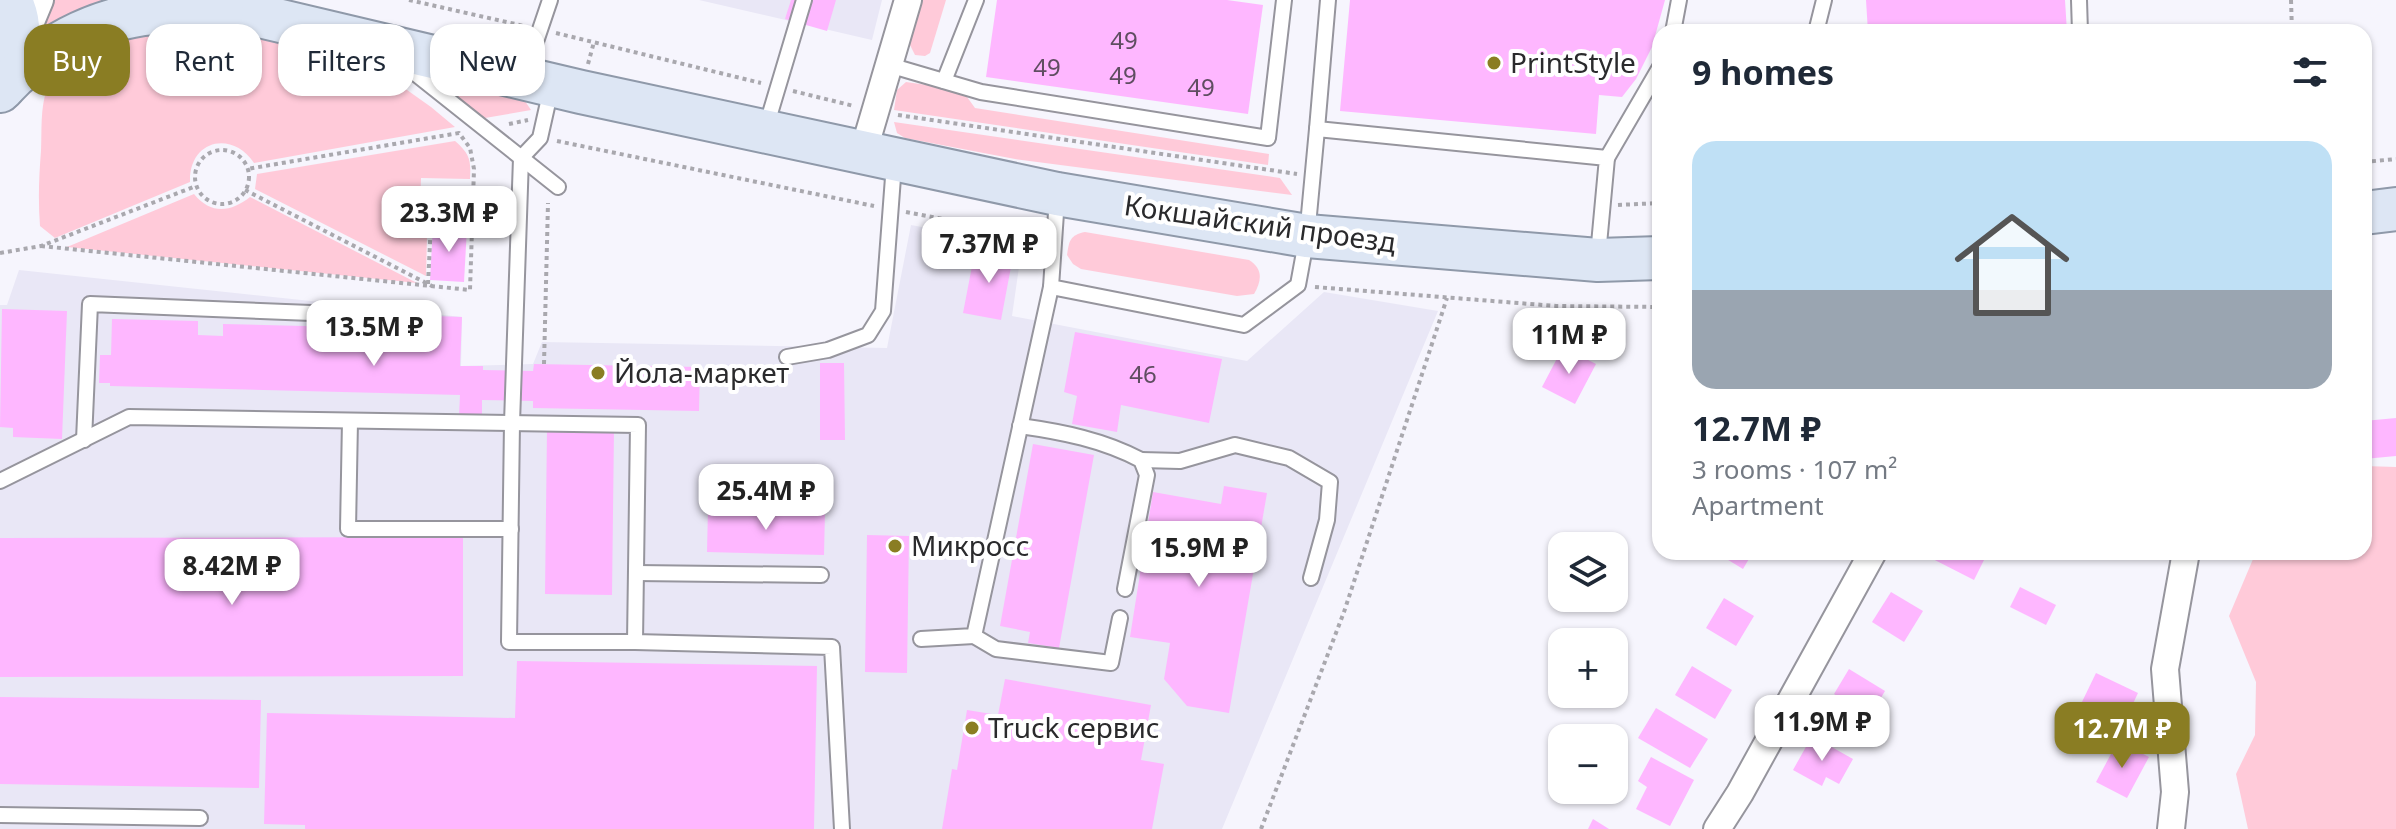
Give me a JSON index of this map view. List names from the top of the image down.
{
  "streets": {
    "main road": ["Кокшайский проезд"]
  },
  "places": [
    "PrintStyle",
    "Йола-маркет",
    "Микросс",
    "Truck сервис"
  ],
  "house_numbers": [
    "49",
    "49",
    "49",
    "49",
    "46"
  ],
  "page": {
    "chip": [
      "Buy",
      "Rent",
      "Filters",
      "New"
    ],
    "heading": "9 homes",
    "list": [
      {
        "name": "12.7M ₽",
        "note": "3 rooms · 107 m² · Apartment"
      }
    ],
    "price": [
      "23.3M ₽",
      "7.37M ₽",
      "13.5M ₽",
      "11M ₽",
      "25.4M ₽",
      "15.9M ₽",
      "8.42M ₽",
      "11.9M ₽",
      "12.7M ₽"
    ],
    "map_buttons": ["+", "−"]
  }
}
